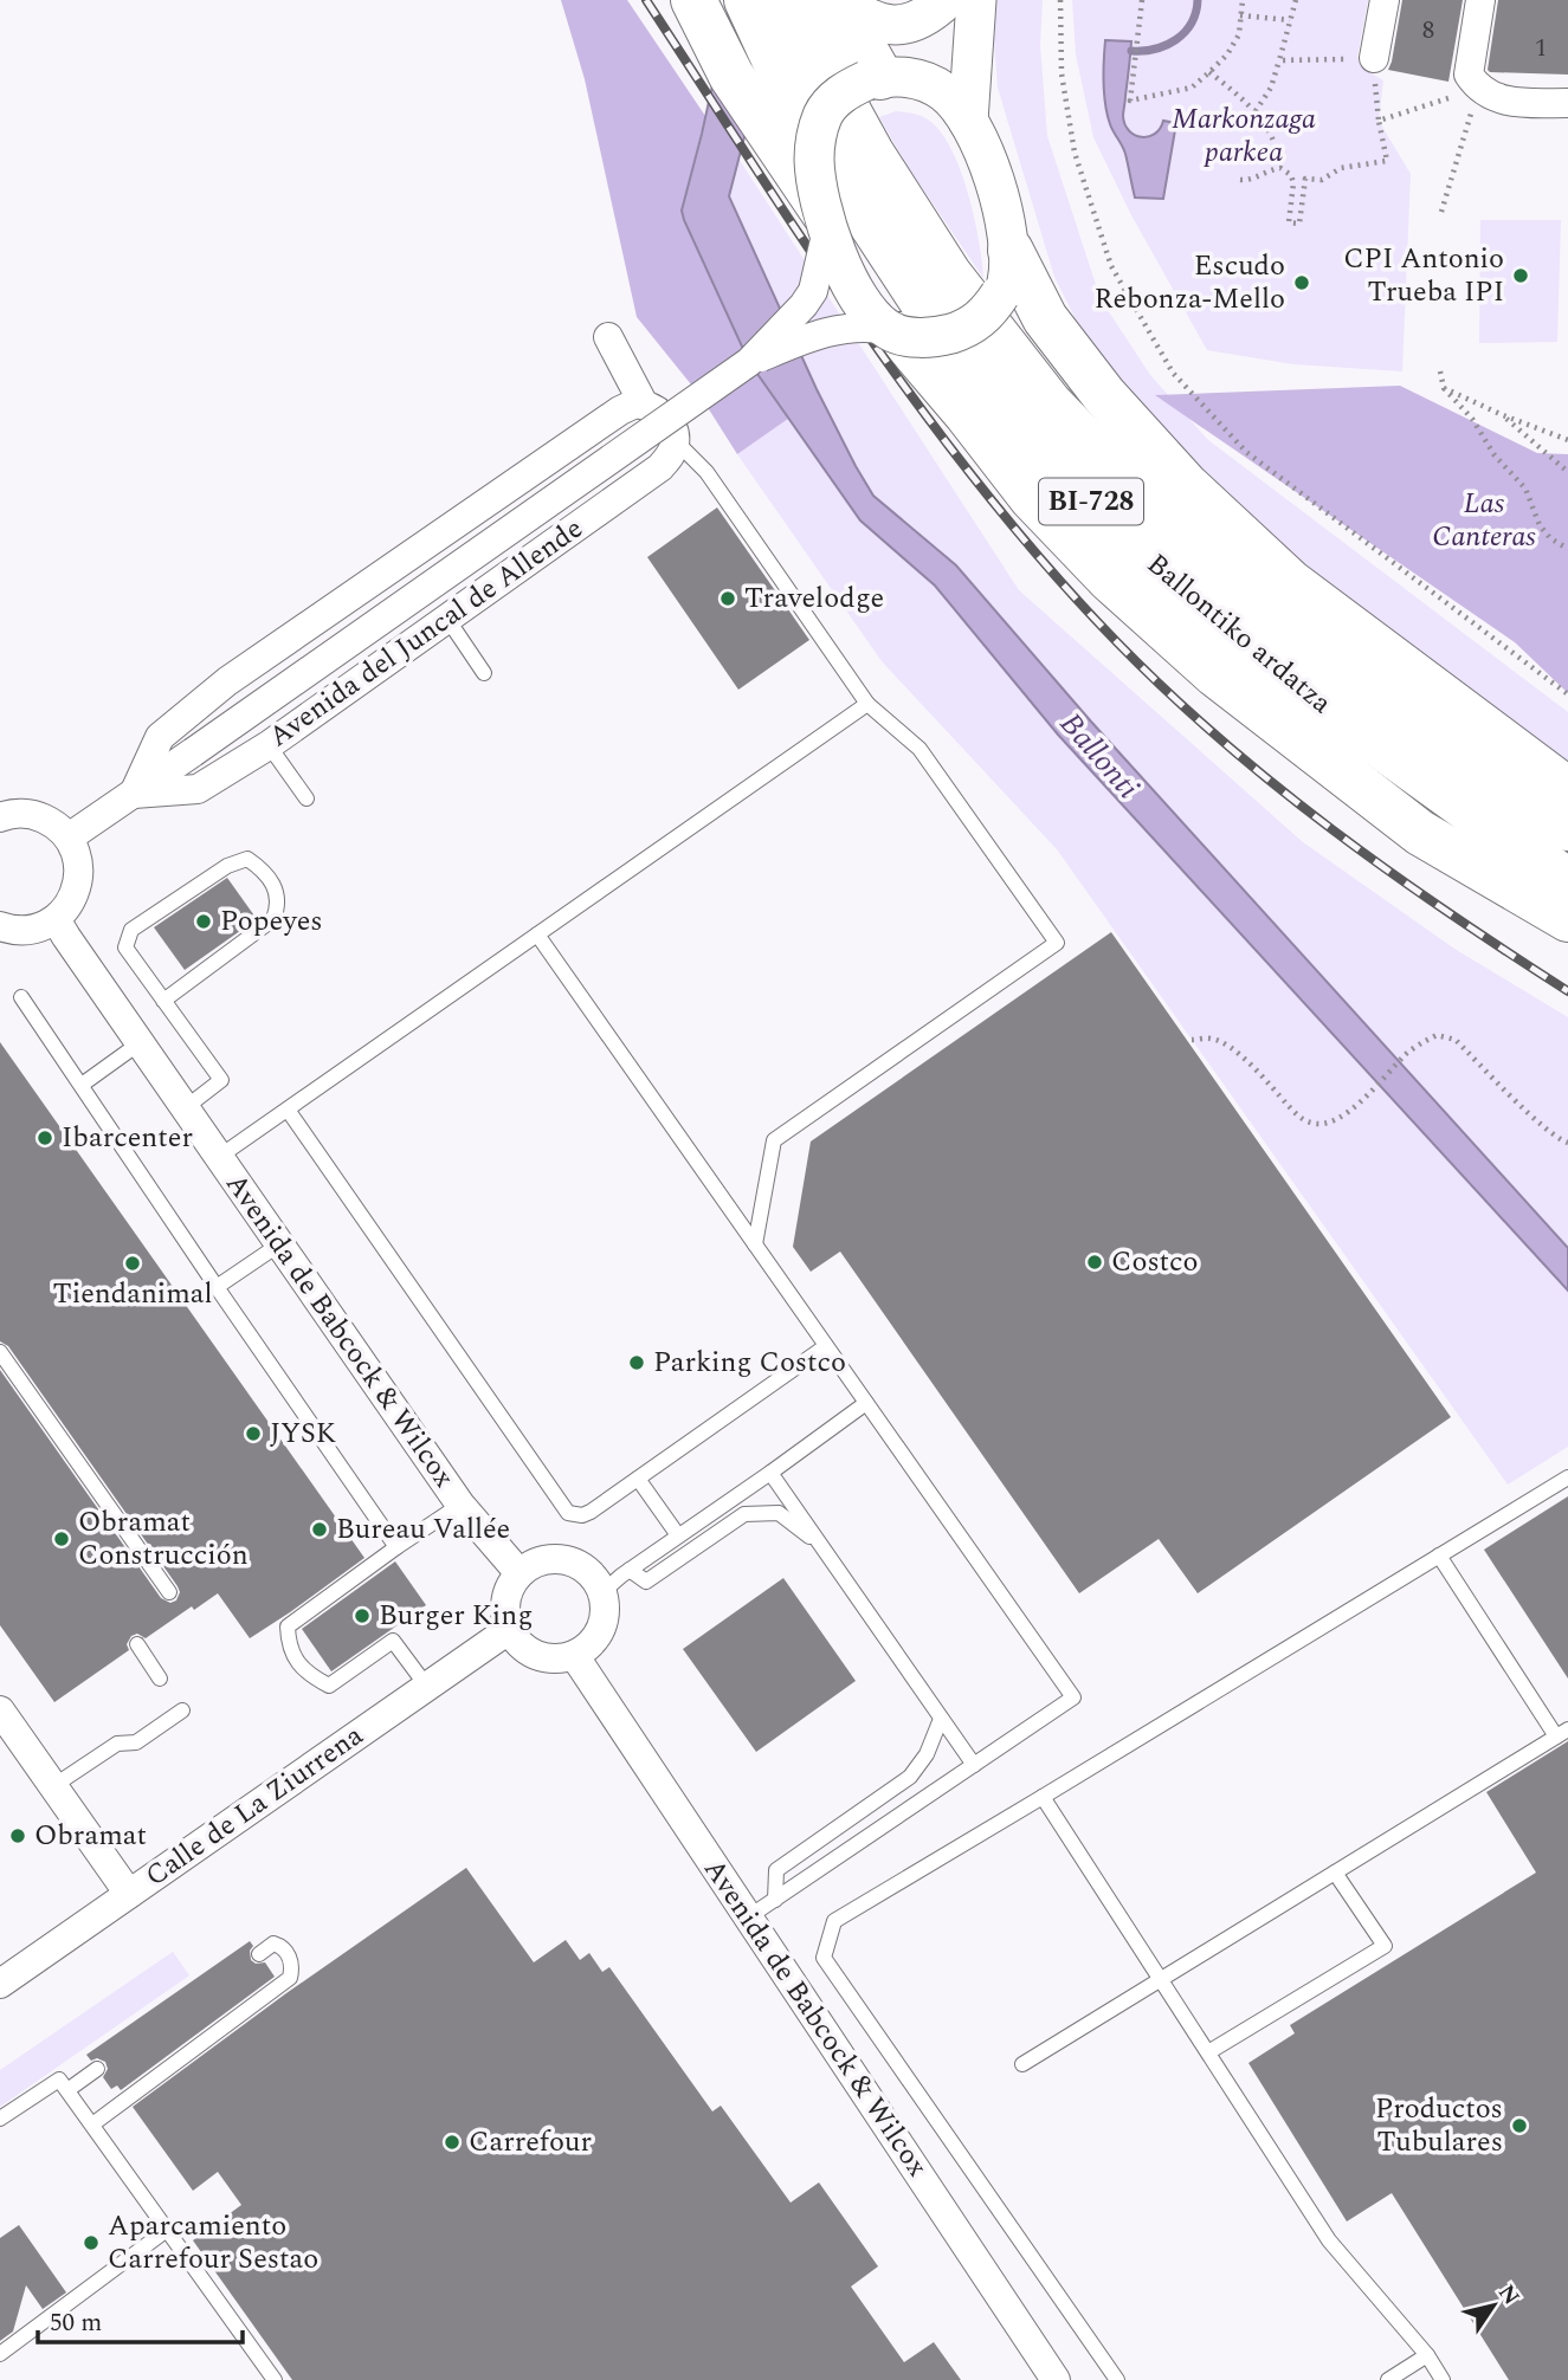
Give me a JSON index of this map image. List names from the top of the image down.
{
  "streets": {
    "main road": ["BI-728", "Ballontiko ardatza"],
    "street": ["Avenida del Juncal de Allende", "Avenida de Babcock & Wilcox", "Calle de La Ziurrena"]
  },
  "crossings": [
    ["Avenida de Babcock & Wilcox", "Calle de La Ziurrena"]
  ],
  "water": ["Ballonti"],
  "parks": ["Markonzaga parkea", "Las Canteras"],
  "places": [
    "CPI Antonio Trueba IPI",
    "Escudo Rebonza-Mello",
    "Travelodge",
    "Popeyes",
    "Ibarcenter",
    "Costco",
    "Tiendanimal",
    "Parking Costco",
    "JYSK",
    "Bureau Vallée",
    "Obramat Construcción",
    "Burger King",
    "Obramat",
    "Productos Tubulares",
    "Carrefour",
    "Aparcamiento Carrefour Sestao"
  ],
  "house_numbers": ["8", "1"],
  "scale_bar": "50 m",
  "north": "top right"
}
